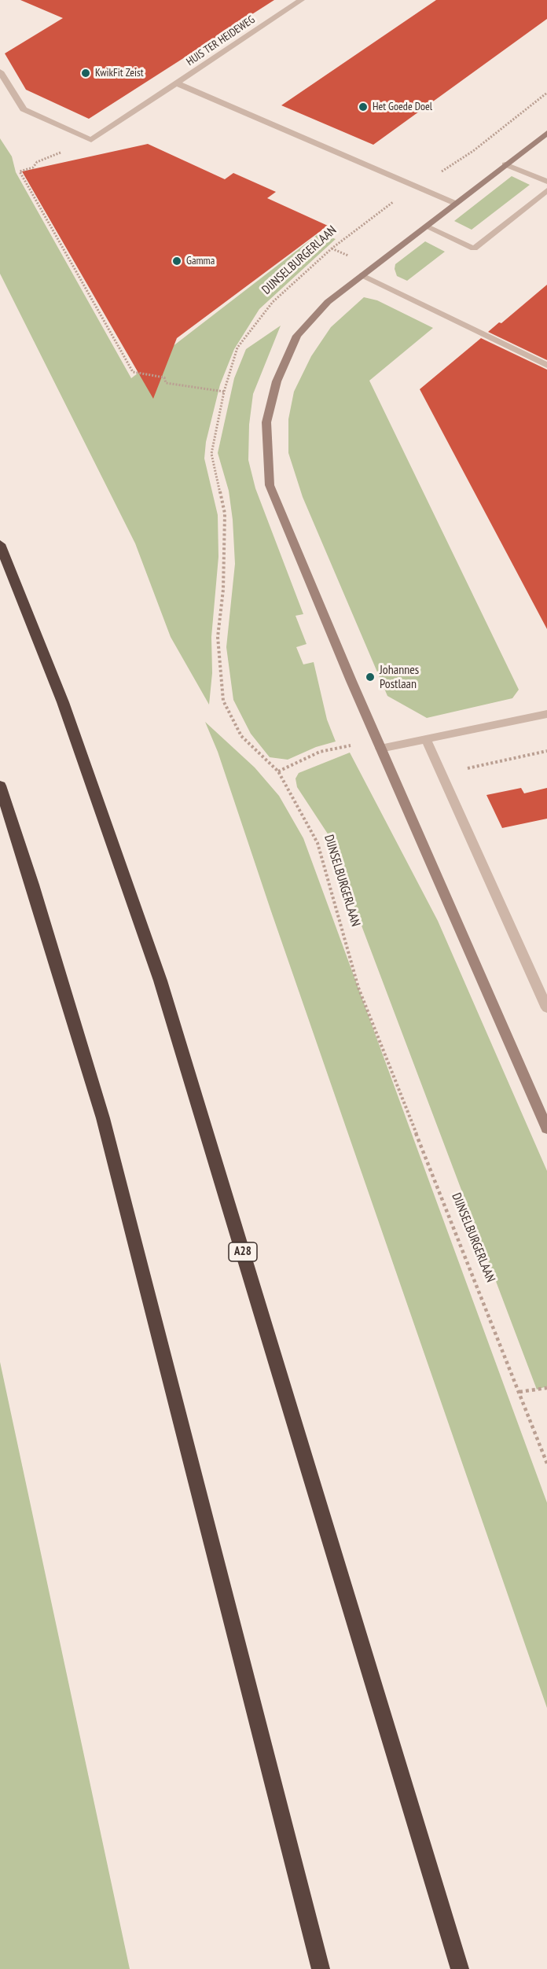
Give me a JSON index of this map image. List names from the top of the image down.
{
  "streets": {
    "highway": ["A28"],
    "street": ["HUIS TER HEIDEWEG"],
    "path": ["DIJNSELBURGERLAAN"]
  },
  "places": [
    "KwikFit Zeist",
    "Het Goede Doel",
    "Gamma",
    "Johannes Postlaan"
  ]
}
